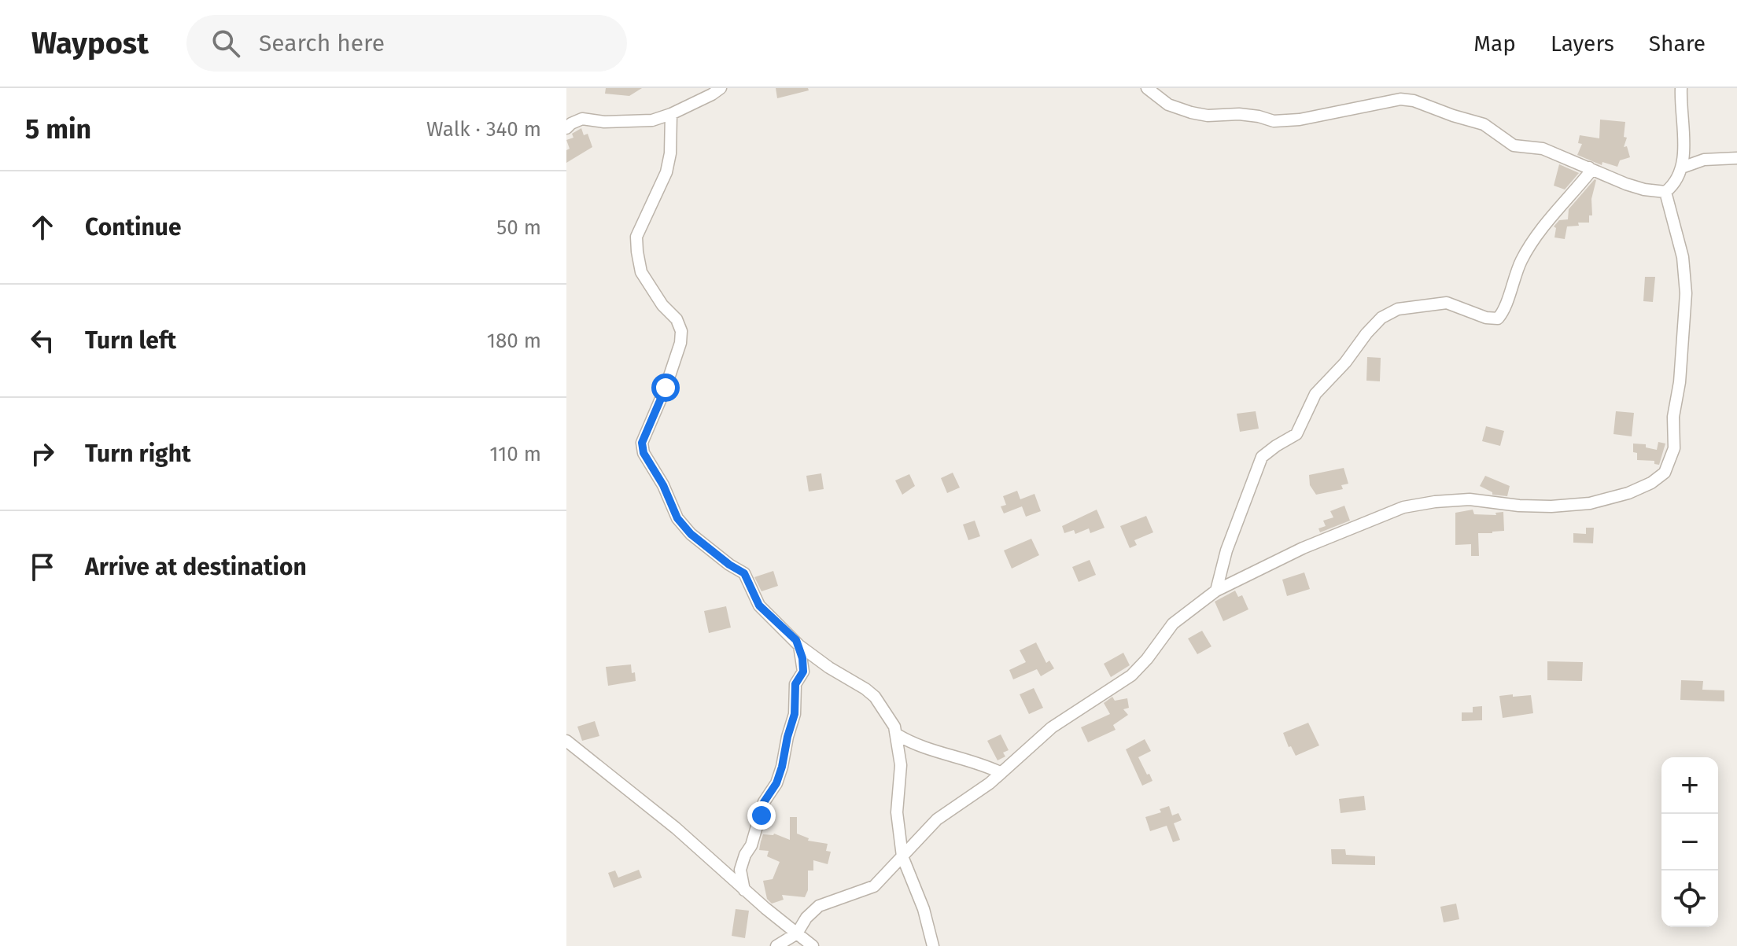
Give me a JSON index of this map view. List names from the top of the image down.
{
  "page": {
    "header": "Waypost",
    "search": "Search here",
    "nav": ["Map", "Layers", "Share"],
    "heading": ["5 min", "Walk · 340 m"],
    "list": [
      ["Continue", "50 m"],
      ["Turn left", "180 m"],
      ["Turn right", "110 m"],
      "Arrive at destination"
    ],
    "map_buttons": ["+", "−"]
  }
}
